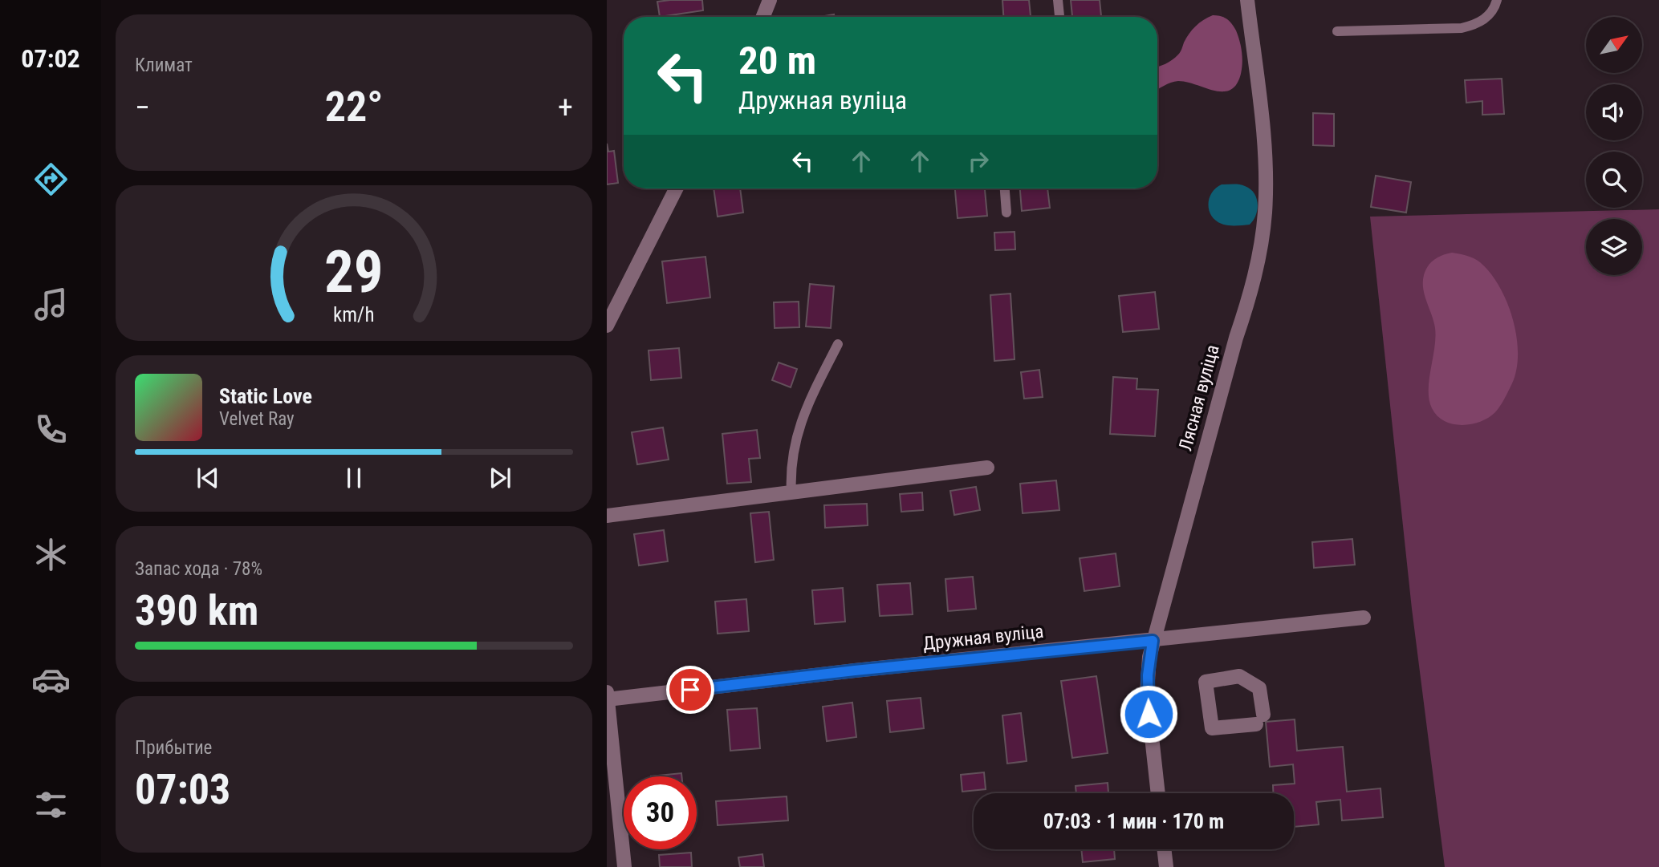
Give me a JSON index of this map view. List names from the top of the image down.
{
  "streets": {
    "street": ["Лясная вуліца", "Дружная вуліца"]
  },
  "crossings": [
    ["Лясная вуліца", "Дружная вуліца"]
  ],
  "north": "top right",
  "page": {
    "tabs": "07:02",
    "tile": [
      "Климат",
      ["Запас хода · 78%", "390 km"],
      ["Прибытие", "07:03"]
    ],
    "turn": ["20 m", "Дружная вуліца"],
    "heat": ["−", "22°", "+"],
    "song": ["Static Love", "Velvet Ray"],
    "limit": "30",
    "trip": "07:03 · 1 мин · 170 m",
    "gauge": ["29", "km/h"]
  }
}
